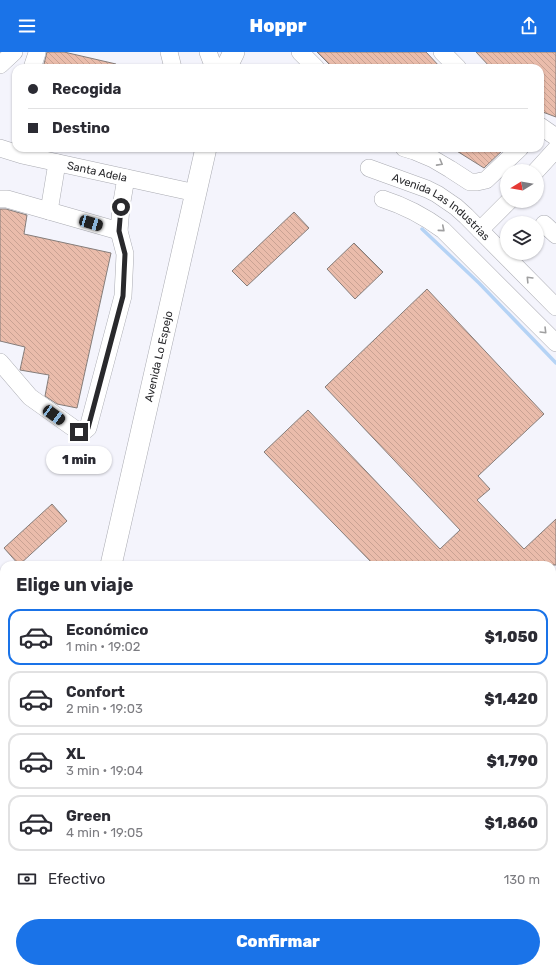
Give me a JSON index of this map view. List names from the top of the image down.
{
  "streets": {
    "main road": ["Avenida Lo Espejo"],
    "street": ["Santa Adela", "Avenida Las Industrias"]
  },
  "crossings": [
    ["Santa Adela", "Avenida Lo Espejo"]
  ],
  "north": "left",
  "page": {
    "header": "Hoppr",
    "banner": ["Recogida", "Destino"],
    "bubble": "1 min",
    "heading": "Elige un viaje",
    "list": [
      {
        "name": "Económico",
        "note": "1 min · 19:02",
        "value": "$1,050"
      },
      {
        "name": "Confort",
        "note": "2 min · 19:03",
        "value": "$1,420"
      },
      {
        "name": "XL",
        "note": "3 min · 19:04",
        "value": "$1,790"
      },
      {
        "name": "Green",
        "note": "4 min · 19:05",
        "value": "$1,860"
      }
    ],
    "pay": ["Efectivo", "130 m"],
    "buttons": "Confirmar"
  }
}
